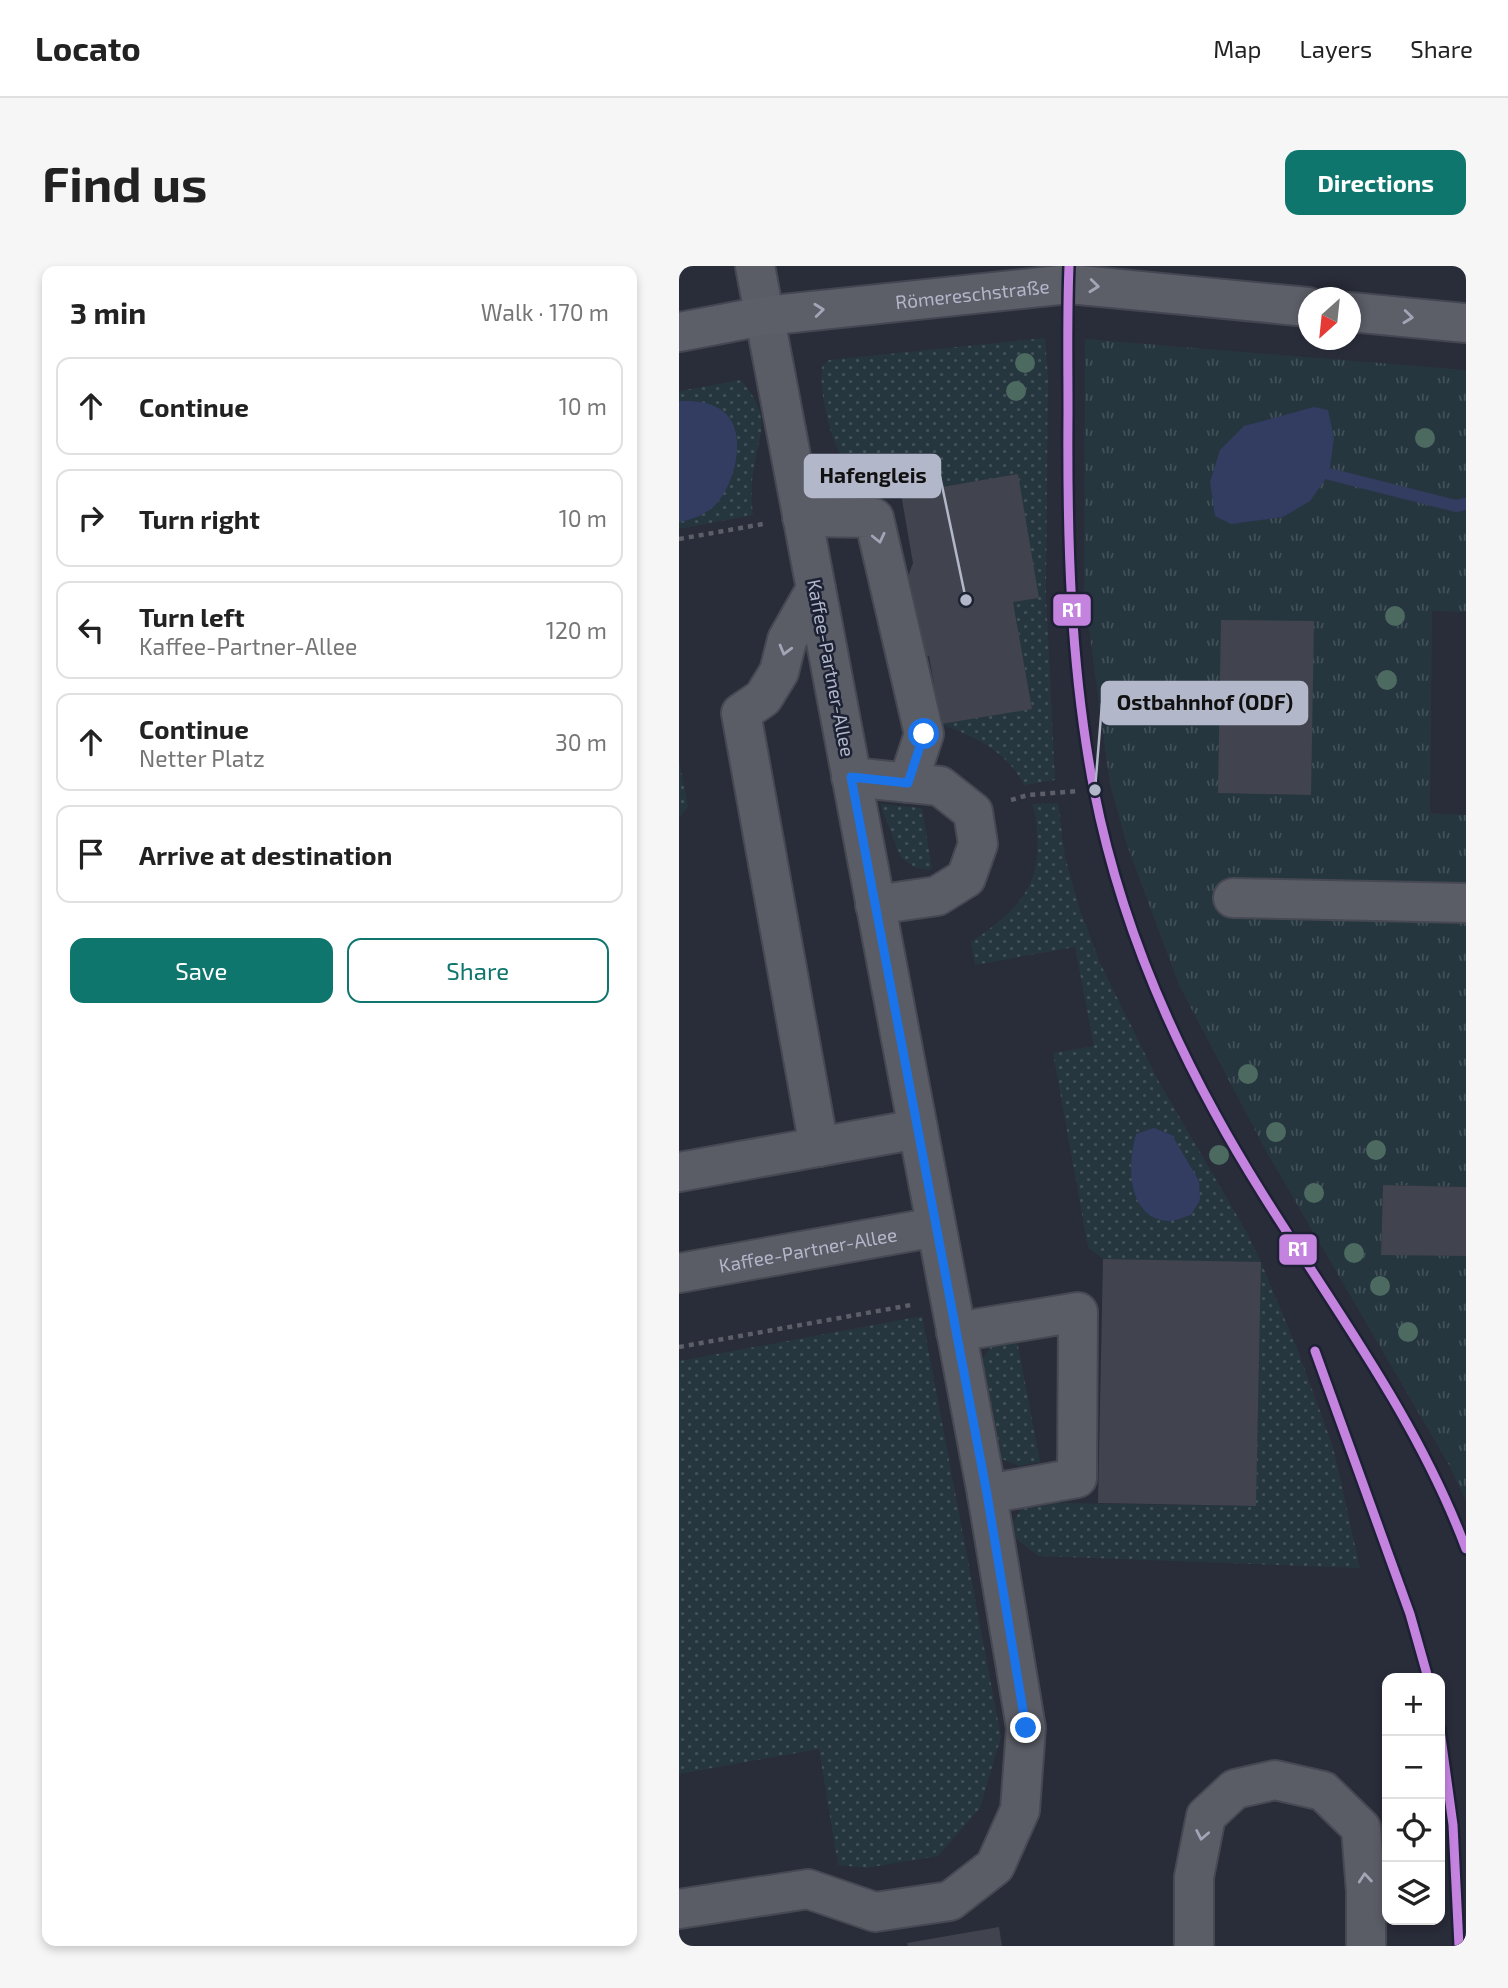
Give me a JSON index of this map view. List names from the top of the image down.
{
  "streets": {
    "main road": ["Römereschstraße"],
    "street": ["Kaffee-Partner-Allee"]
  },
  "crossings": [
    ["Römereschstraße", "Kaffee-Partner-Allee"]
  ],
  "one_way": ["Römereschstraße"],
  "places": ["Hafengleis", "Ostbahnhof (ODF)"],
  "lines": ["transit line R1"],
  "north": "bottom left",
  "page": {
    "header": "Locato",
    "nav": ["Map", "Layers", "Share"],
    "buttons": [
      "Directions",
      ["Save", "Share"]
    ],
    "title": "Find us",
    "heading": ["3 min", "Walk · 170 m"],
    "list": [
      ["Continue", "10 m"],
      ["Turn right", "10 m"],
      ["Turn left", "Kaffee-Partner-Allee", "120 m"],
      ["Continue", "Netter Platz", "30 m"],
      "Arrive at destination"
    ],
    "map_buttons": ["+", "−"]
  }
}
